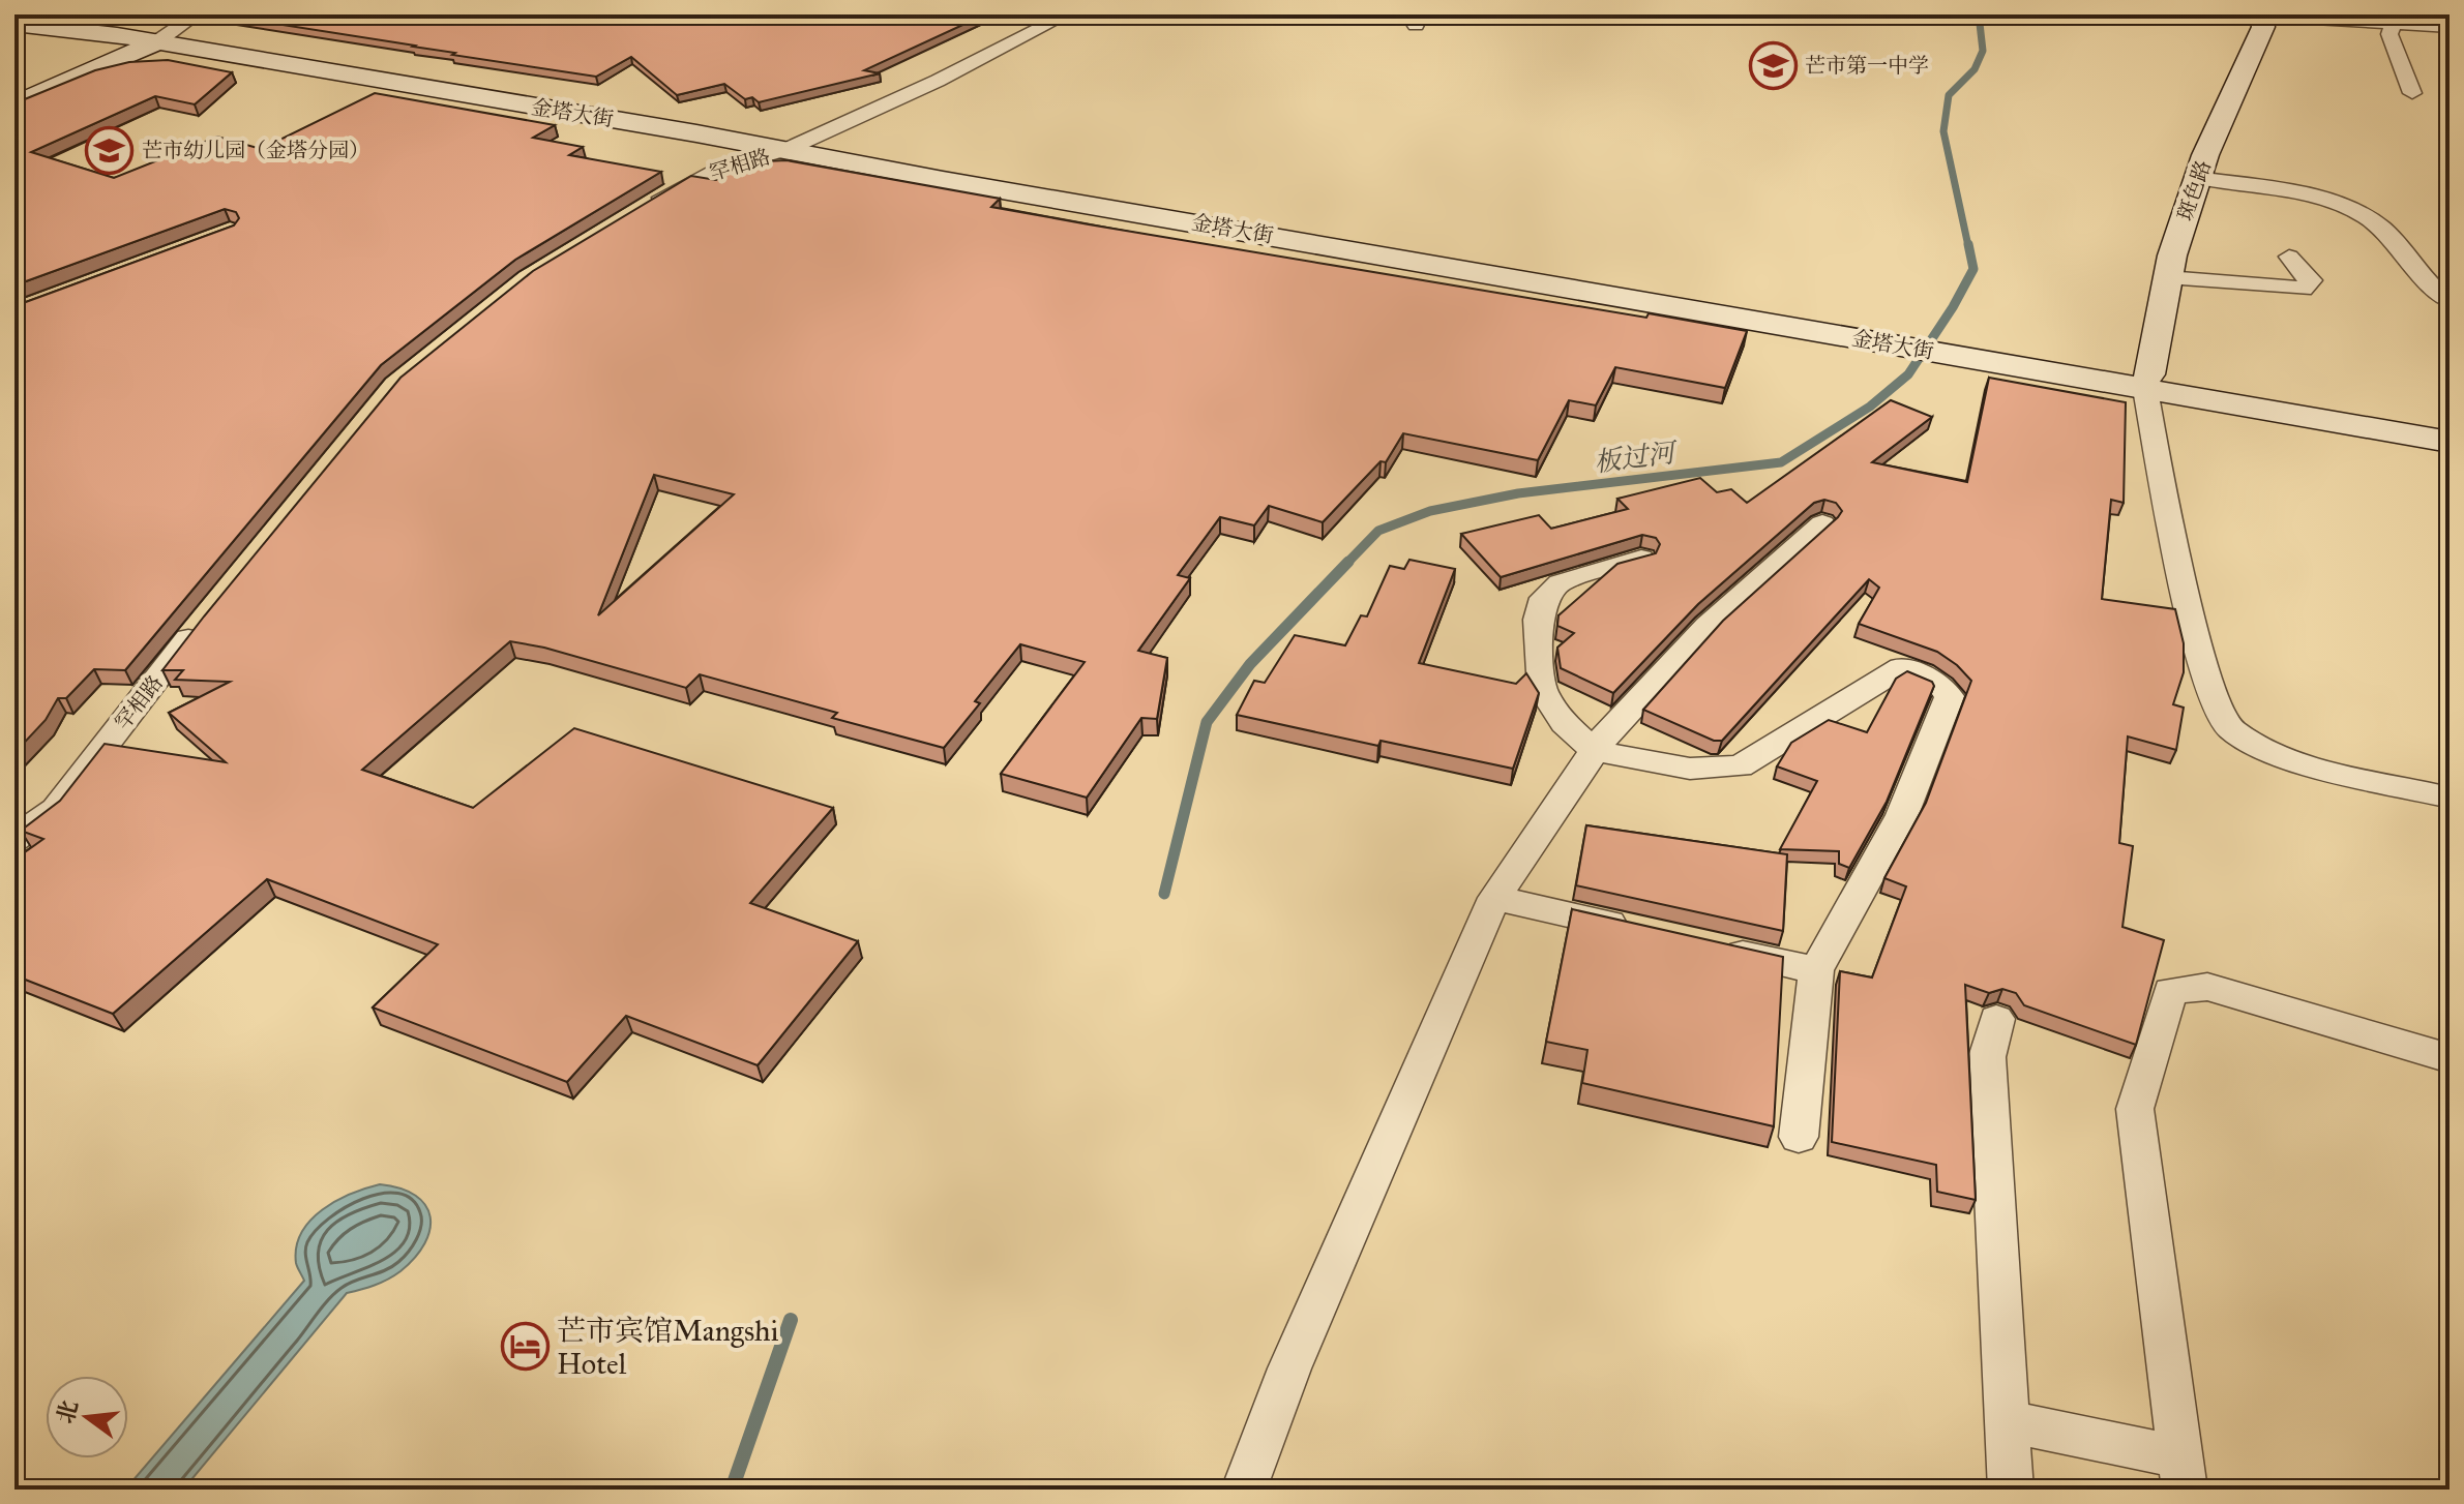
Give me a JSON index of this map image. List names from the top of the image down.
{
  "streets": {
    "main road": ["金塔大街", "斑色路"],
    "street": ["罕相路"]
  },
  "crossings": [
    ["金塔大街", "罕相路"],
    ["金塔大街", "斑色路"]
  ],
  "water": ["板过河"],
  "places": {
    "school or university": ["芒市第一中学", "芒市幼儿园（金塔分园）"],
    "hotel": ["芒市宾馆Mangshi Hotel"]
  },
  "north": "left"
}
